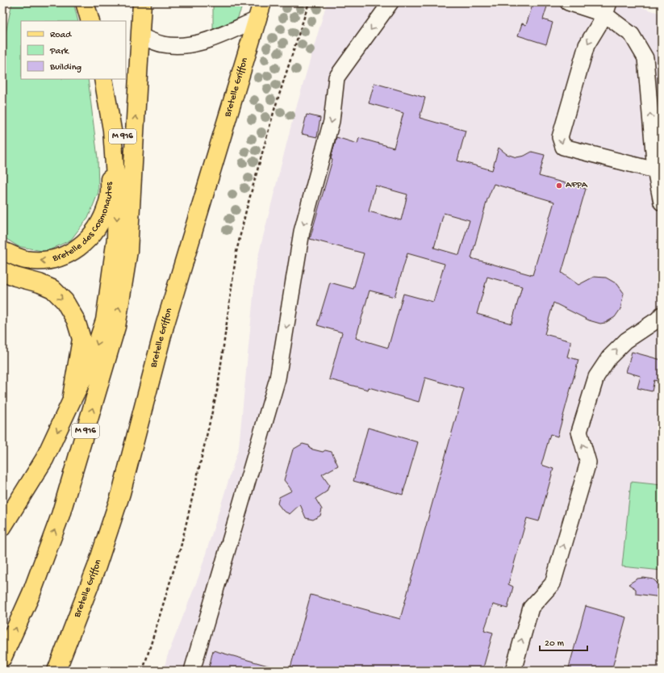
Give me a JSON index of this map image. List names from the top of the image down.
{
  "streets": {
    "main road": ["Bretelle Griffon", "M 916", "Bretelle des Cosmonautes"]
  },
  "crossings": [
    ["M 916", "Bretelle des Cosmonautes"]
  ],
  "places": ["AFPA"],
  "legend": ["Road", "Park", "Building"],
  "scale_bar": "20 m"
}
